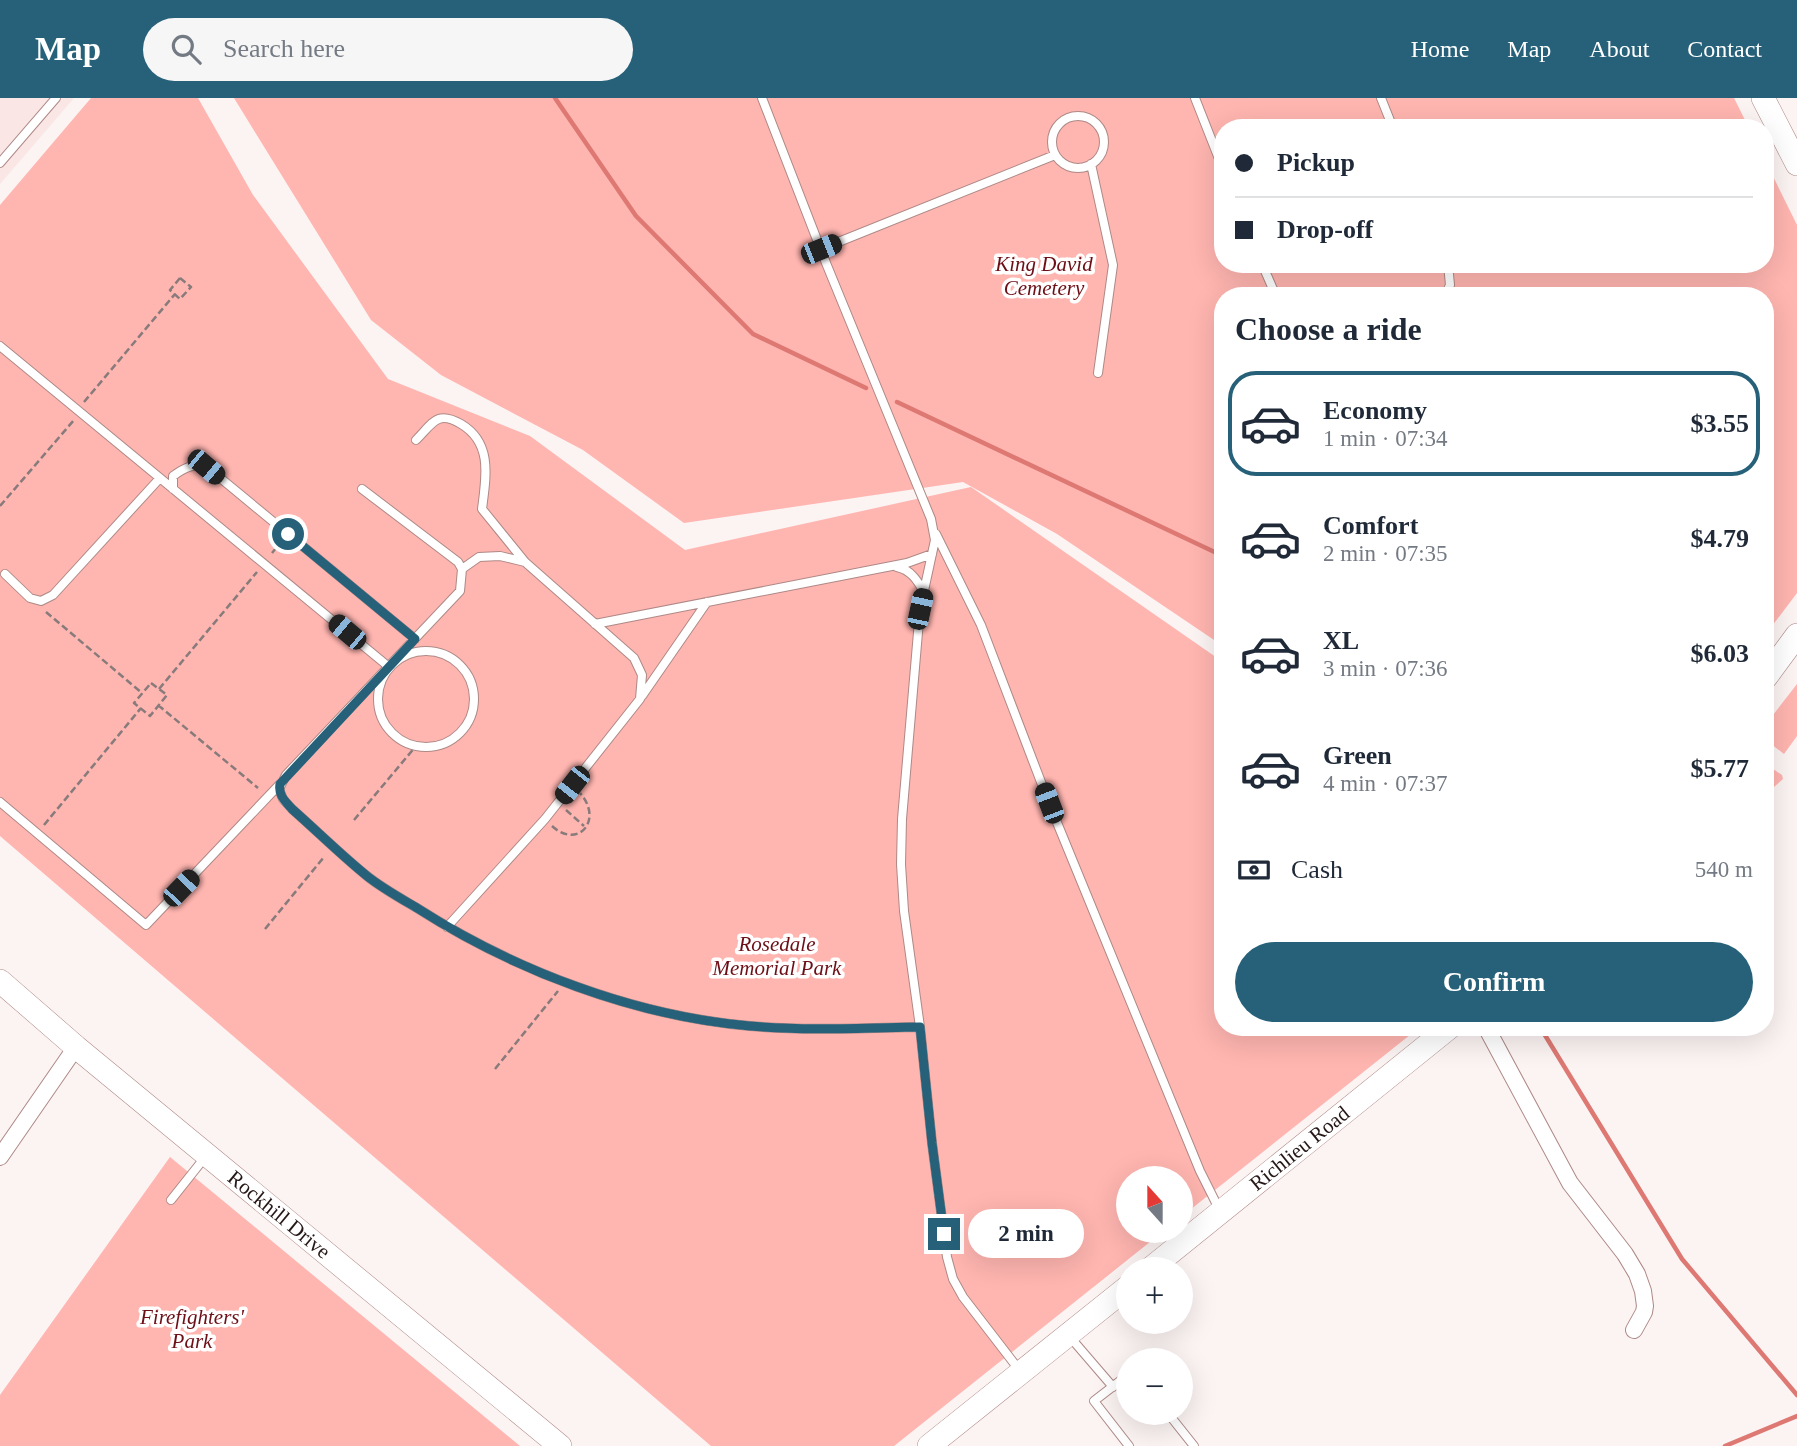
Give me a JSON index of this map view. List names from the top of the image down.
{
  "streets": {
    "main road": ["Richlieu Road", "Rockhill Drive"]
  },
  "parks": ["King David Cemetery", "Rosedale Memorial Park", "Firefighters' Park"],
  "north": "top",
  "page": {
    "header": "Map",
    "search": "Search here",
    "nav": [
      "Home",
      "Map",
      "About",
      "Contact"
    ],
    "banner": ["Pickup", "Drop-off"],
    "heading": "Choose a ride",
    "list": [
      {
        "name": "Economy",
        "note": "1 min · 07:34",
        "value": "$3.55"
      },
      {
        "name": "Comfort",
        "note": "2 min · 07:35",
        "value": "$4.79"
      },
      {
        "name": "XL",
        "note": "3 min · 07:36",
        "value": "$6.03"
      },
      {
        "name": "Green",
        "note": "4 min · 07:37",
        "value": "$5.77"
      }
    ],
    "pay": ["Cash", "540 m"],
    "buttons": "Confirm",
    "map_buttons": ["+", "−"],
    "bubble": "2 min"
  }
}
